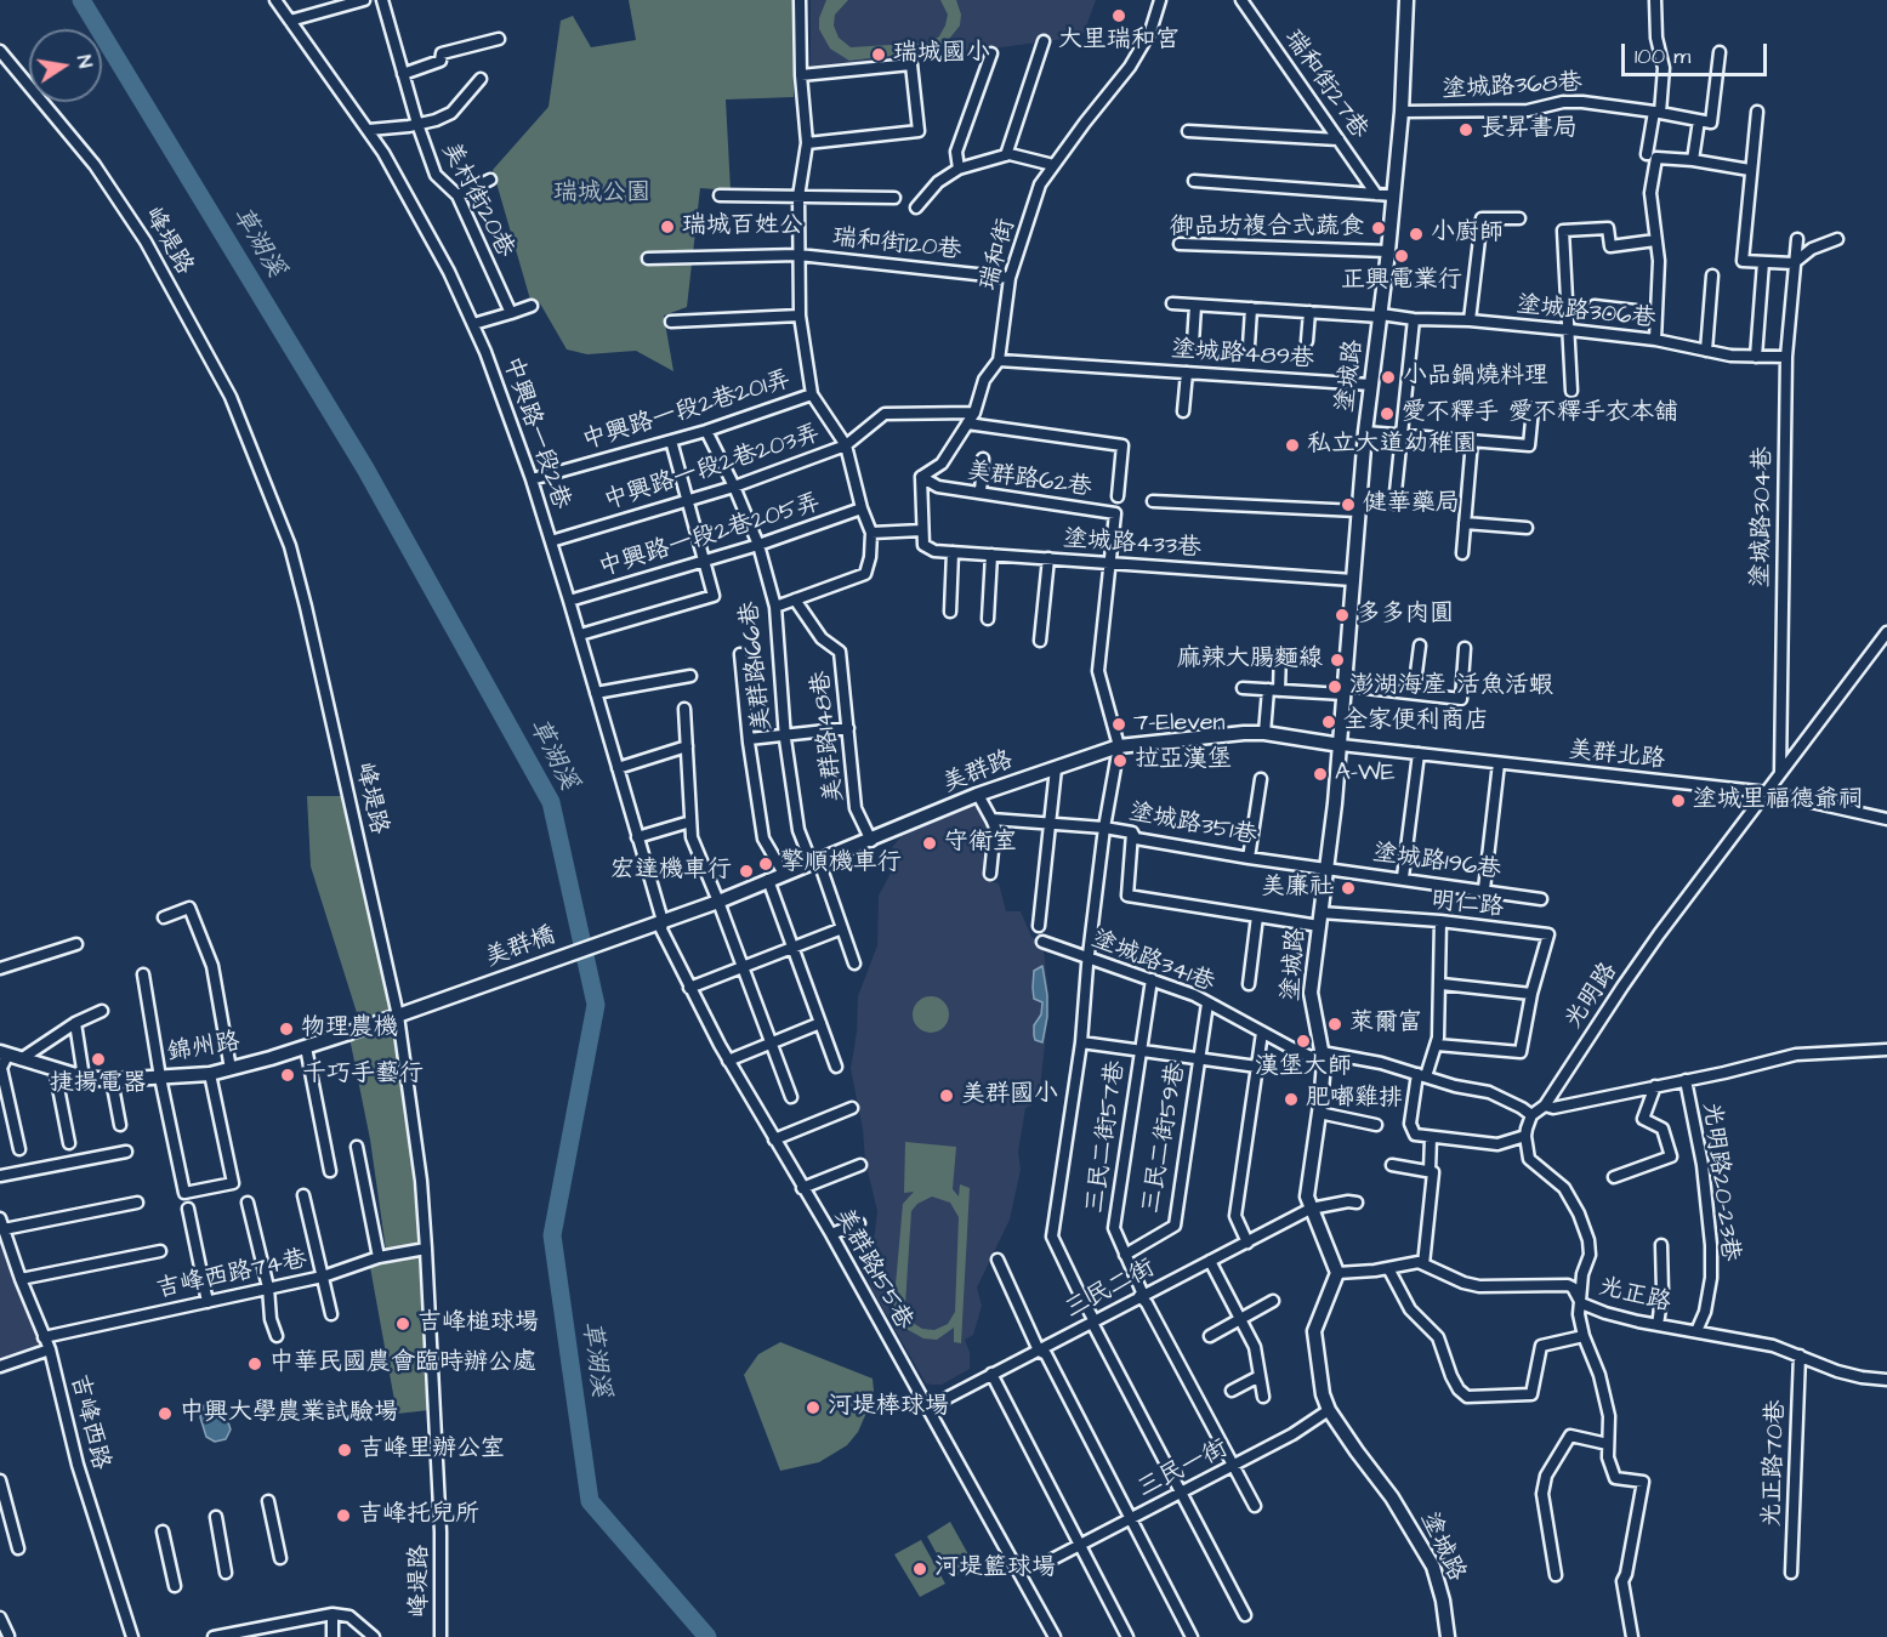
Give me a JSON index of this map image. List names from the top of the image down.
{
  "streets": {
    "street": [
      "瑞和街27巷",
      "塗城路368巷",
      "美村街20巷",
      "峰堤路",
      "瑞和街120巷",
      "瑞和街",
      "塗城路306巷",
      "塗城路489巷",
      "塗城路",
      "中興路一段2巷201弄",
      "中興路一段2巷",
      "中興路一段2巷203弄",
      "美群路62巷",
      "塗城路304巷",
      "中興路一段2巷205弄",
      "塗城路433巷",
      "美群路166巷",
      "美群路148巷",
      "美群北路",
      "美群路",
      "塗城路351巷",
      "塗城路196巷",
      "明仁路",
      "美群橋",
      "塗城路341巷",
      "光明路",
      "錦州路",
      "三民二街57巷",
      "三民二街59巷",
      "光明路20-23巷",
      "美群路155巷",
      "吉峰西路74巷",
      "三民二街",
      "光正路",
      "吉峰西路",
      "光正路70巷",
      "三民一街"
    ]
  },
  "crossings": [
    ["塗城路368巷", "塗城路"],
    ["峰堤路", "美群橋"],
    ["峰堤路", "錦州路"],
    ["峰堤路", "吉峰西路74巷"],
    ["瑞和街120巷", "瑞和街"],
    ["瑞和街", "塗城路489巷"],
    ["瑞和街", "中興路一段2巷203弄"],
    ["瑞和街", "美群路62巷"],
    ["塗城路306巷", "塗城路"],
    ["塗城路306巷", "塗城路304巷"],
    ["塗城路489巷", "塗城路"],
    ["塗城路", "塗城路433巷"],
    ["塗城路", "美群北路"],
    ["塗城路", "美群路"],
    ["塗城路", "塗城路351巷"],
    ["塗城路", "塗城路196巷"],
    ["塗城路", "明仁路"],
    ["塗城路", "塗城路341巷"],
    ["塗城路", "三民二街"],
    ["塗城路", "三民一街"],
    ["中興路一段2巷201弄", "中興路一段2巷"],
    ["中興路一段2巷201弄", "美群路166巷"],
    ["中興路一段2巷", "中興路一段2巷203弄"],
    ["中興路一段2巷", "中興路一段2巷205弄"],
    ["中興路一段2巷", "美群路"],
    ["中興路一段2巷", "美群路155巷"],
    ["中興路一段2巷203弄", "美群路166巷"],
    ["美群路62巷", "塗城路433巷"],
    ["美群路62巷", "美群路"],
    ["塗城路304巷", "光明路"],
    ["中興路一段2巷205弄", "美群路166巷"],
    ["美群路166巷", "美群路"],
    ["美群路148巷", "美群路"],
    ["美群北路", "美群路"],
    ["美群北路", "光明路"],
    ["美群路", "美群橋"],
    ["美群路", "美群路155巷"],
    ["塗城路351巷", "塗城路196巷"],
    ["塗城路351巷", "明仁路"],
    ["美群橋", "錦州路"],
    ["塗城路341巷", "三民二街57巷"],
    ["塗城路341巷", "三民二街59巷"],
    ["三民二街57巷", "三民二街59巷"],
    ["三民二街57巷", "三民二街"],
    ["三民二街57巷", "三民一街"],
    ["光明路20-23巷", "光正路"],
    ["美群路155巷", "三民二街"],
    ["吉峰西路74巷", "吉峰西路"],
    ["光正路", "光正路70巷"]
  ],
  "water": ["草湖溪"],
  "parks": ["瑞城公園"],
  "places": [
    "大里瑞和宮",
    "瑞城國小",
    "長昇書局",
    "瑞城百姓公",
    "御品坊複合式蔬食",
    "小廚師",
    "正興電業行",
    "小品鍋燒料理",
    "愛不釋手 愛不釋手衣本舖",
    "私立大道幼稚園",
    "健華藥局",
    "多多肉圓",
    "麻辣大腸麵線",
    "澎湖海產 活魚活蝦",
    "全家便利商店",
    "7-Eleven",
    "拉亞漢堡",
    "A-WE",
    "塗城里福德爺祠",
    "守衛室",
    "擎順機車行",
    "宏達機車行",
    "美廉社",
    "萊爾富",
    "物理農機",
    "漢堡大師",
    "捷揚電器",
    "千巧手藝行",
    "美群國小",
    "肥嘟雞排",
    "吉峰槌球場",
    "中華民國農會臨時辦公處",
    "河堤棒球場",
    "中興大學農業試驗場",
    "吉峰里辦公室",
    "吉峰托兒所",
    "河堤籃球場"
  ],
  "scale_bar": "100 m",
  "north": "right"
}
